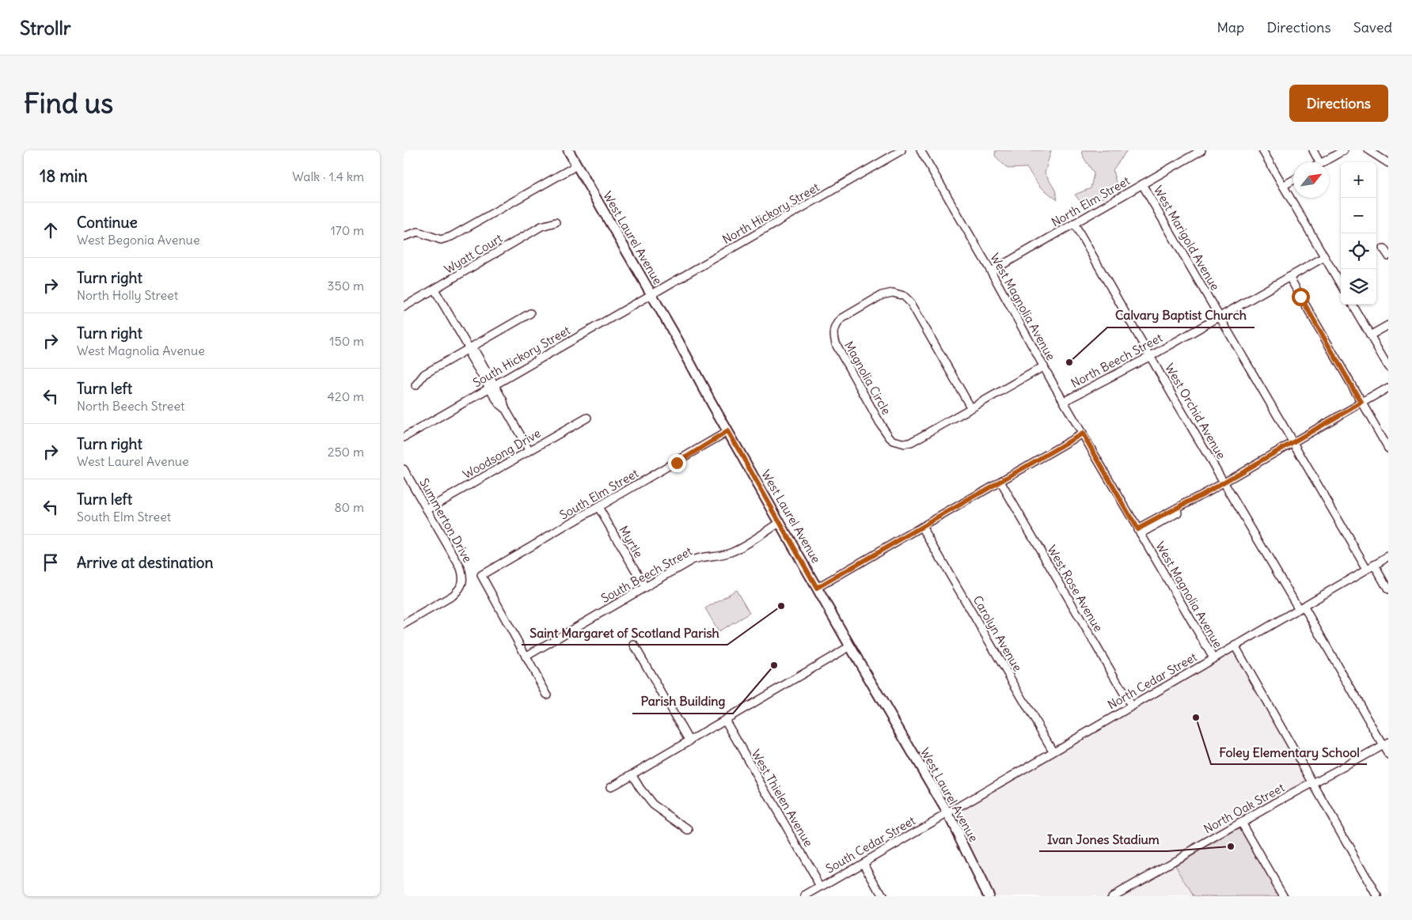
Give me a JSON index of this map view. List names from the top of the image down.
{
  "streets": {
    "main road": ["West Laurel Avenue"],
    "street": [
      "North Elm Street",
      "North Hickory Street",
      "West Marigold Avenue",
      "Wyatt Court",
      "West Magnolia Avenue",
      "South Hickory Street",
      "North Beech Street",
      "Magnolia Circle",
      "West Orchid Avenue",
      "Woodsong Drive",
      "South Elm Street",
      "Summerton Drive",
      "Myrtle",
      "South Beech Street",
      "West Rose Avenue",
      "Carolyn Avenue",
      "North Cedar Street",
      "West Thielen Avenue",
      "North Oak Street",
      "South Cedar Street"
    ]
  },
  "crossings": [
    ["North Elm Street", "West Marigold Avenue"],
    ["North Elm Street", "West Magnolia Avenue"],
    ["North Elm Street", "West Orchid Avenue"],
    ["North Hickory Street", "West Laurel Avenue"],
    ["North Hickory Street", "South Hickory Street"],
    ["West Laurel Avenue", "South Hickory Street"],
    ["West Laurel Avenue", "South Elm Street"],
    ["West Laurel Avenue", "South Beech Street"],
    ["West Laurel Avenue", "North Cedar Street"],
    ["West Laurel Avenue", "South Cedar Street"],
    ["West Marigold Avenue", "North Beech Street"],
    ["West Marigold Avenue", "North Cedar Street"],
    ["West Magnolia Avenue", "North Beech Street"],
    ["West Magnolia Avenue", "Magnolia Circle"],
    ["West Magnolia Avenue", "North Cedar Street"],
    ["West Magnolia Avenue", "North Oak Street"],
    ["North Beech Street", "West Orchid Avenue"],
    ["West Orchid Avenue", "North Cedar Street"],
    ["West Orchid Avenue", "North Oak Street"],
    ["Woodsong Drive", "Summerton Drive"],
    ["South Elm Street", "Myrtle"],
    ["South Elm Street", "South Beech Street"],
    ["Myrtle", "South Beech Street"],
    ["West Rose Avenue", "North Cedar Street"],
    ["Carolyn Avenue", "North Cedar Street"],
    ["North Cedar Street", "South Cedar Street"],
    ["West Thielen Avenue", "South Cedar Street"]
  ],
  "places": [
    "Calvary Baptist Church",
    "Saint Margaret of Scotland Parish",
    "Parish Building",
    "Foley Elementary School",
    "Ivan Jones Stadium"
  ],
  "north": "top right",
  "page": {
    "header": "Strollr",
    "nav": ["Map", "Directions", "Saved"],
    "buttons": "Directions",
    "title": "Find us",
    "heading": ["18 min", "Walk · 1.4 km"],
    "map_buttons": ["+", "−"],
    "list": [
      ["Continue", "West Begonia Avenue", "170 m"],
      ["Turn right", "North Holly Street", "350 m"],
      ["Turn right", "West Magnolia Avenue", "150 m"],
      ["Turn left", "North Beech Street", "420 m"],
      ["Turn right", "West Laurel Avenue", "250 m"],
      ["Turn left", "South Elm Street", "80 m"],
      "Arrive at destination"
    ]
  }
}
